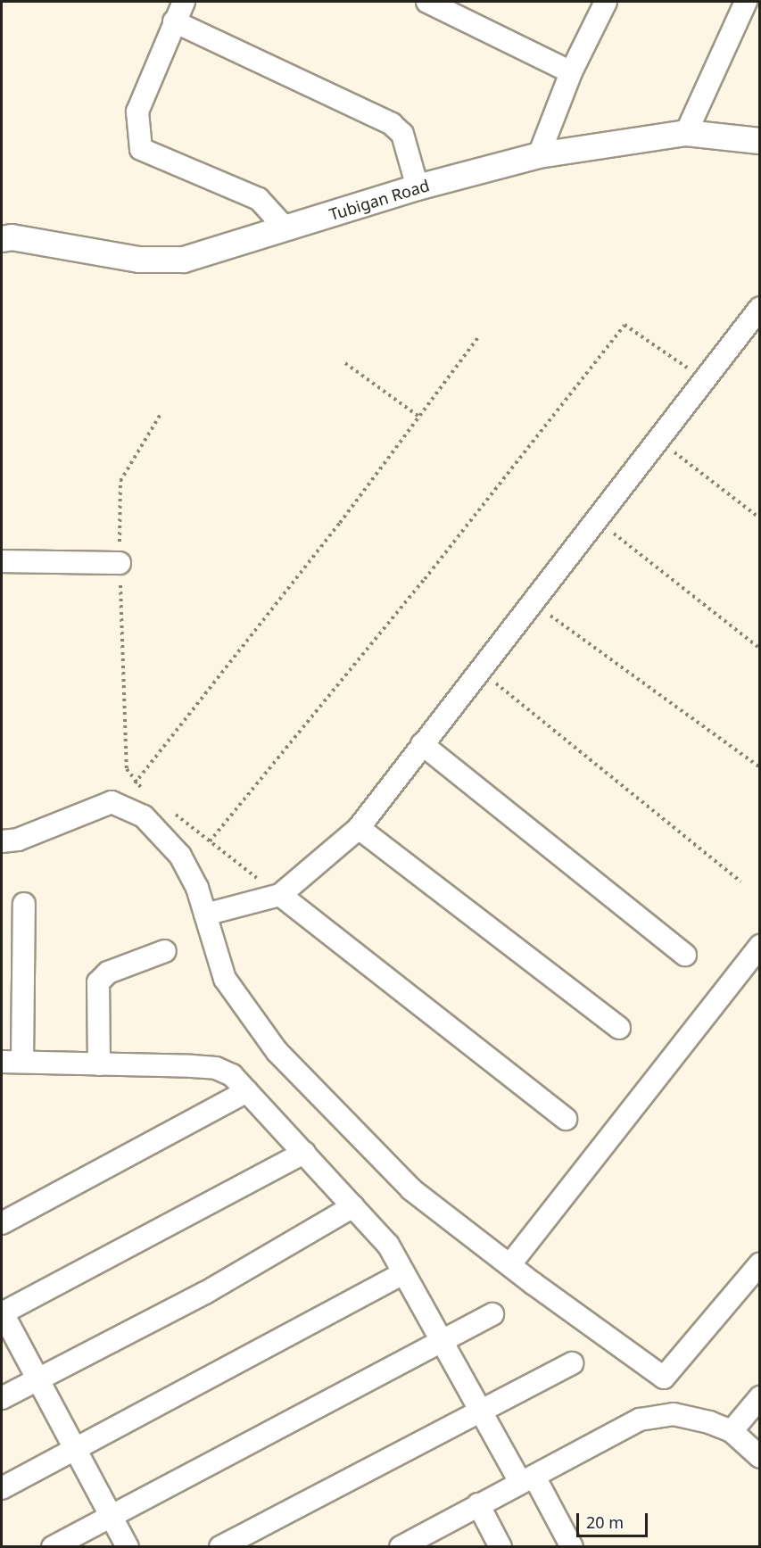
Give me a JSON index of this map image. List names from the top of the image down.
{
  "streets": {
    "street": ["Tubigan Road"]
  },
  "scale_bar": "20 m"
}
